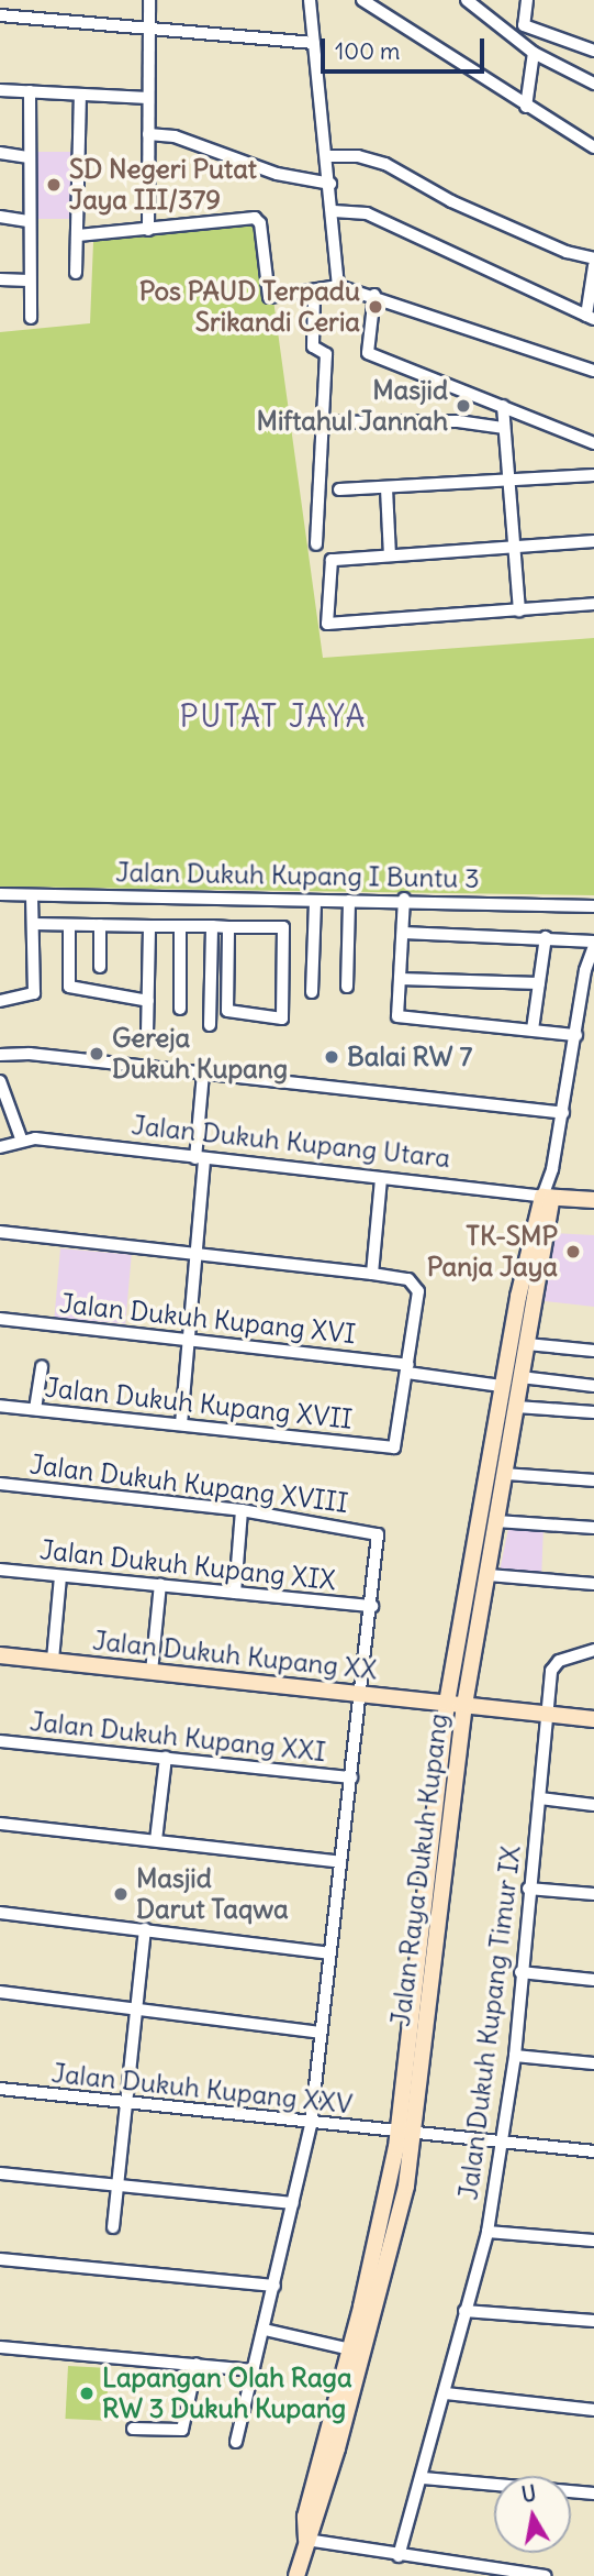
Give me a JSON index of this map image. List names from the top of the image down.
{
  "streets": {
    "street": [
      "Jalan Dukuh Kupang I Buntu 3",
      "Jalan Dukuh Kupang Utara",
      "Jalan Dukuh Kupang XVI",
      "Jalan Dukuh Kupang XVII",
      "Jalan Dukuh Kupang XVIII",
      "Jalan Dukuh Kupang XIX",
      "Jalan Dukuh Kupang XX",
      "Jalan Dukuh Kupang XXI",
      "Jalan Raya Dukuh Kupang",
      "Jalan Dukuh Kupang Timur IX",
      "Jalan Dukuh Kupang XXV"
    ]
  },
  "crossings": [
    ["Jalan Dukuh Kupang Utara", "Jalan Raya Dukuh Kupang"],
    ["Jalan Dukuh Kupang XVI", "Jalan Dukuh Kupang XVII"],
    ["Jalan Dukuh Kupang XVI", "Jalan Raya Dukuh Kupang"],
    ["Jalan Dukuh Kupang XVIII", "Jalan Dukuh Kupang XIX"],
    ["Jalan Dukuh Kupang XX", "Jalan Raya Dukuh Kupang"],
    ["Jalan Dukuh Kupang XX", "Jalan Dukuh Kupang Timur IX"],
    ["Jalan Raya Dukuh Kupang", "Jalan Dukuh Kupang XXV"],
    ["Jalan Dukuh Kupang Timur IX", "Jalan Dukuh Kupang XXV"]
  ],
  "districts": ["PUTAT JAYA"],
  "places": [
    "SD Negeri Putat Jaya III/379",
    "Pos PAUD Terpadu Srikandi Ceria",
    "Masjid Miftahul Jannah",
    "Gereja Dukuh Kupang",
    "Balai RW 7",
    "TK-SMP Panja Jaya",
    "Masjid Darut Taqwa",
    "Lapangan Olah Raga RW 3 Dukuh Kupang"
  ],
  "scale_bar": "100 m",
  "north": "top"
}
